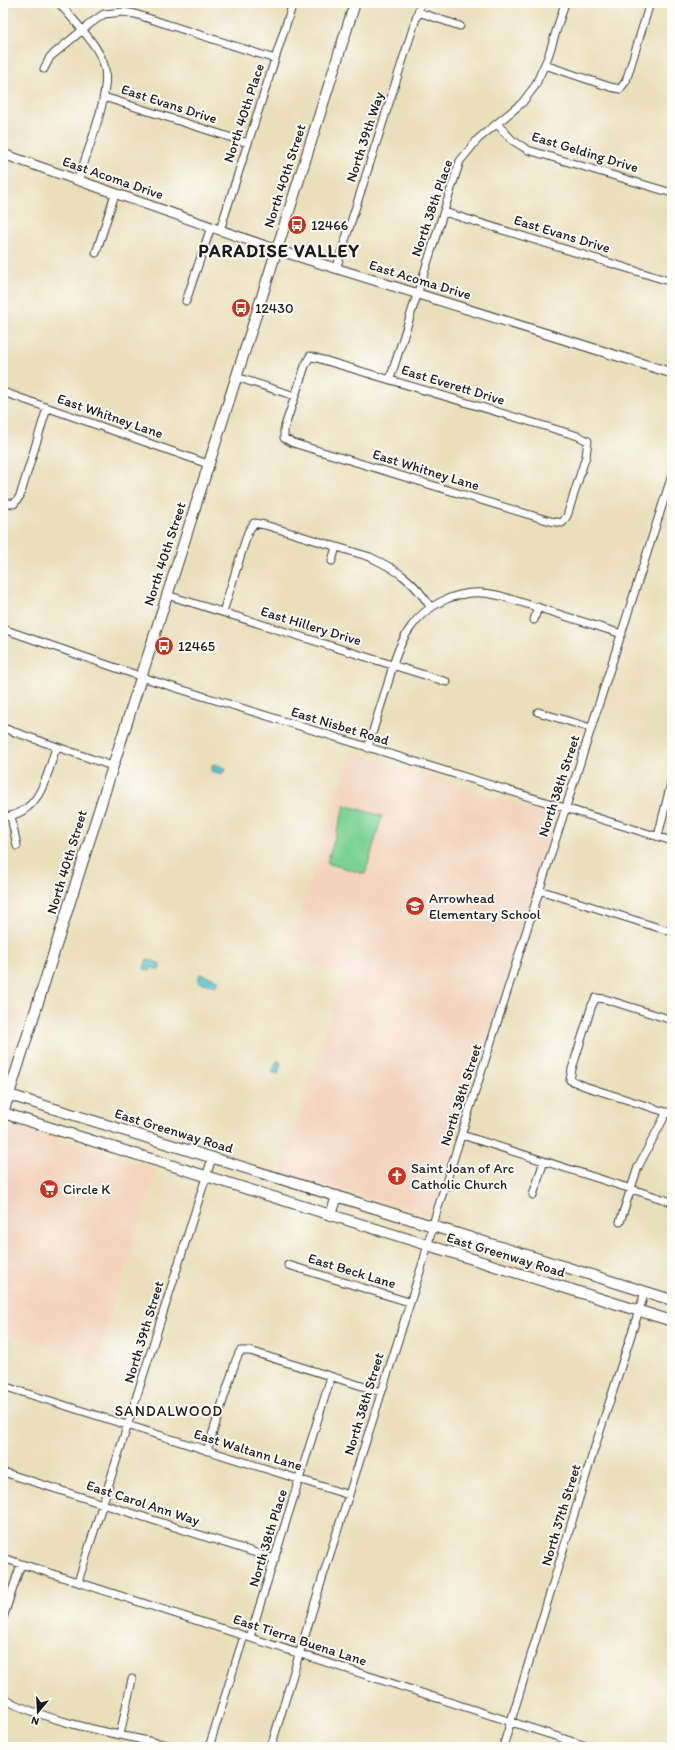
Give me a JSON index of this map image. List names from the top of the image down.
{
  "streets": {
    "main road": ["North 40th Street", "East Greenway Road"],
    "street": [
      "East Evans Drive",
      "North 40th Place",
      "North 39th Way",
      "East Gelding Drive",
      "East Acoma Drive",
      "North 38th Place",
      "East Everett Drive",
      "East Whitney Lane",
      "East Hillery Drive",
      "East Nisbet Road",
      "North 38th Street",
      "East Beck Lane",
      "North 39th Street",
      "East Waltann Lane",
      "East Carol Ann Way",
      "North 37th Street",
      "East Tierra Buena Lane"
    ]
  },
  "crossings": [
    ["East Evans Drive", "North 40th Place"],
    ["East Evans Drive", "North 38th Place"],
    ["North 40th Place", "East Acoma Drive"],
    ["North 39th Way", "East Acoma Drive"],
    ["East Gelding Drive", "North 38th Place"],
    ["North 40th Street", "East Acoma Drive"],
    ["North 40th Street", "East Whitney Lane"],
    ["North 40th Street", "East Hillery Drive"],
    ["North 40th Street", "East Nisbet Road"],
    ["North 40th Street", "East Greenway Road"],
    ["East Acoma Drive", "North 38th Place"],
    ["North 38th Place", "East Everett Drive"],
    ["North 38th Place", "East Waltann Lane"],
    ["North 38th Place", "East Carol Ann Way"],
    ["North 38th Place", "East Tierra Buena Lane"],
    ["East Everett Drive", "East Whitney Lane"],
    ["East Nisbet Road", "North 38th Street"],
    ["North 38th Street", "East Greenway Road"],
    ["North 38th Street", "East Beck Lane"],
    ["North 38th Street", "East Waltann Lane"],
    ["North 38th Street", "East Tierra Buena Lane"],
    ["East Greenway Road", "North 39th Street"],
    ["East Greenway Road", "North 37th Street"],
    ["North 39th Street", "East Waltann Lane"],
    ["North 39th Street", "East Carol Ann Way"],
    ["North 39th Street", "East Tierra Buena Lane"],
    ["North 37th Street", "East Tierra Buena Lane"]
  ],
  "districts": ["PARADISE VALLEY", "SANDALWOOD"],
  "places": {
    "bus stop": ["12466", "12430", "12465"],
    "school or university": ["Arrowhead Elementary School"],
    "church": ["Saint Joan of Arc Catholic Church"],
    "supermarket": ["Circle K"]
  },
  "north": "bottom"
}
